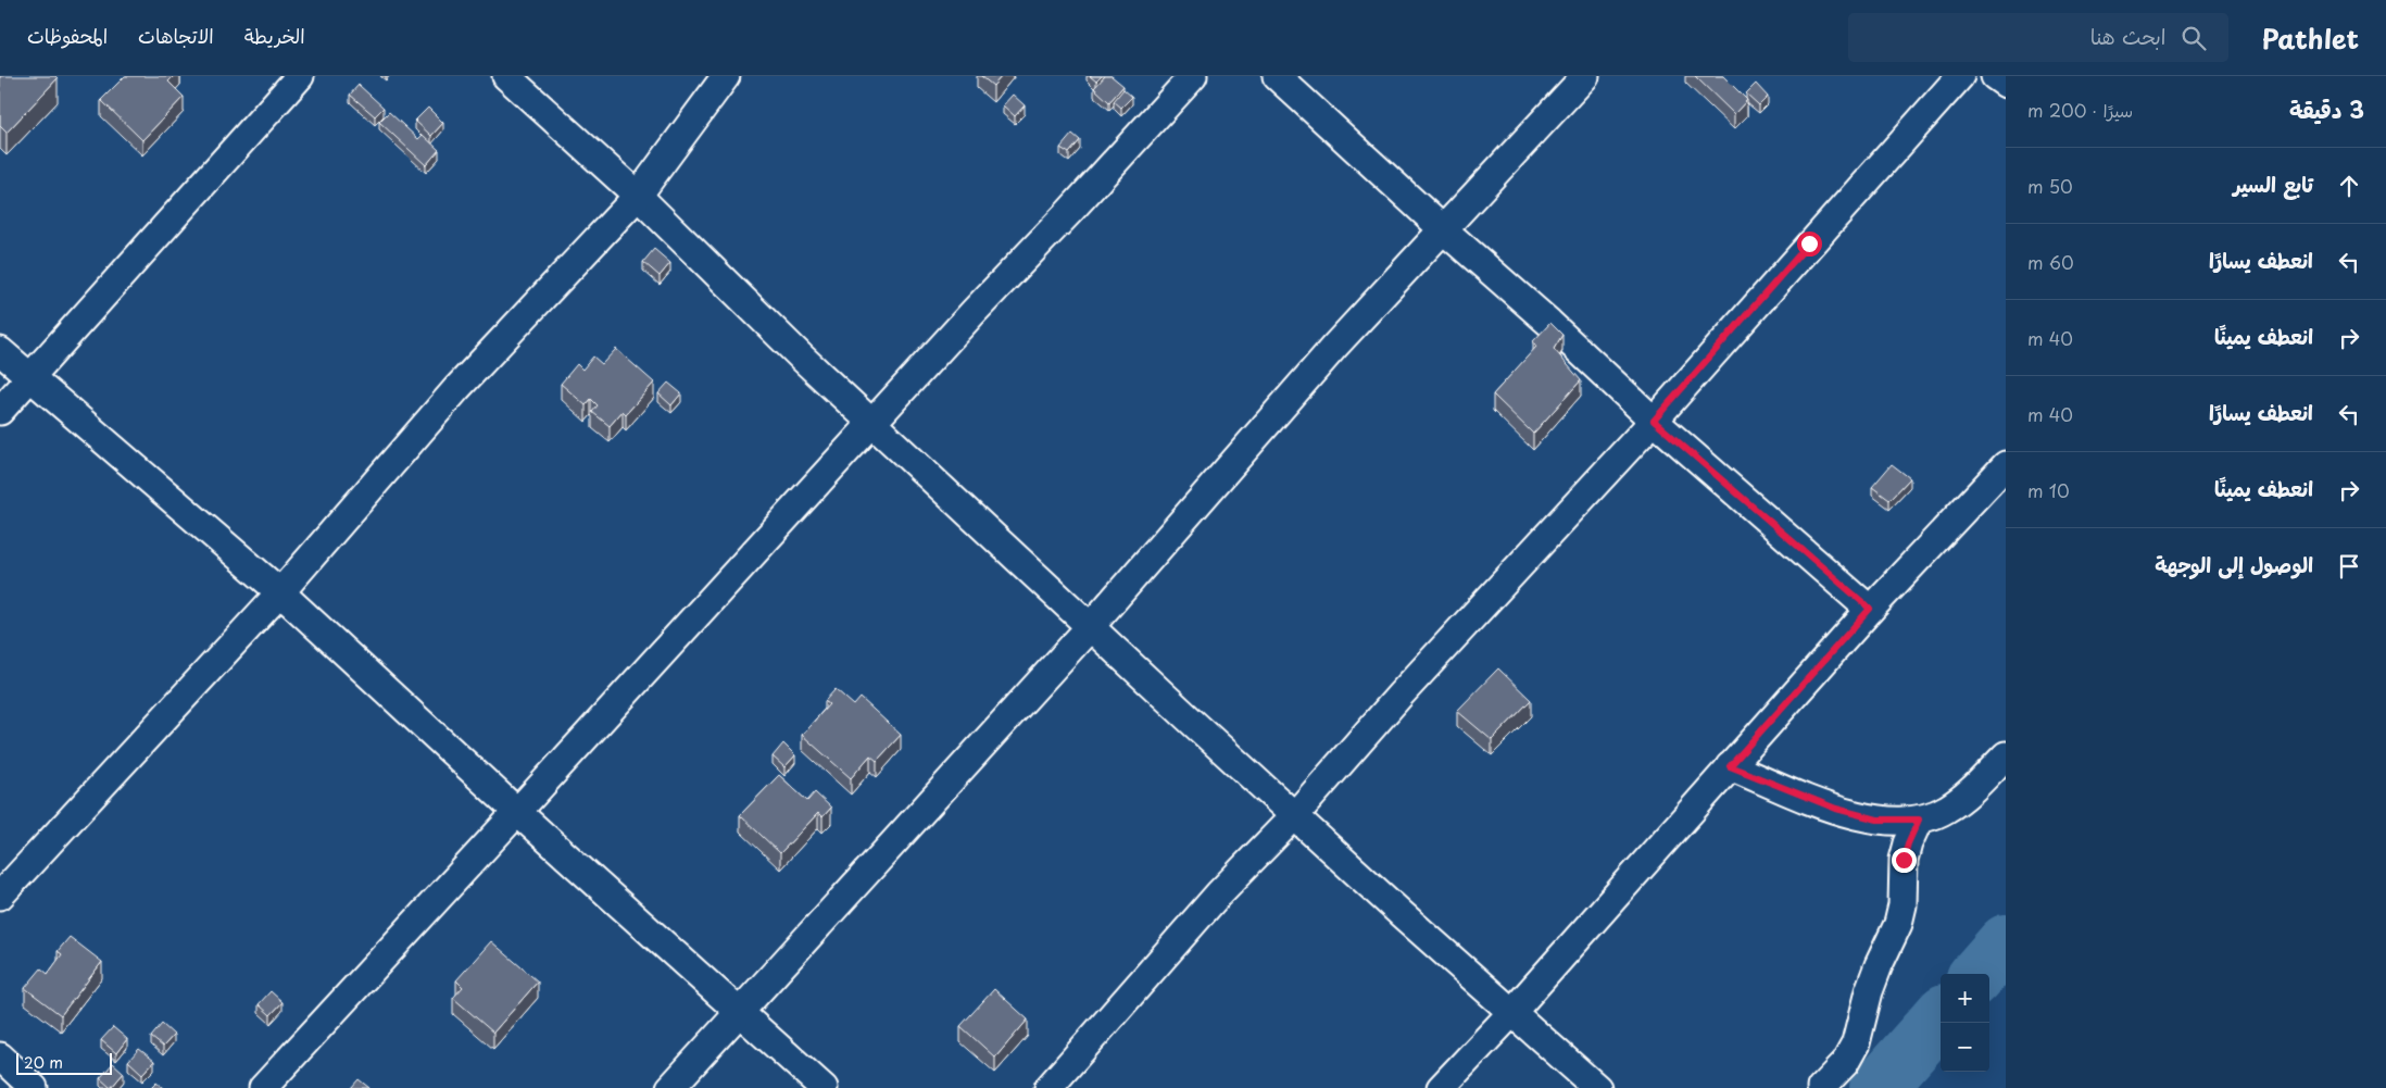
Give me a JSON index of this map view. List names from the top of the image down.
{
  "scale_bar": "20 m",
  "page": {
    "header": "Pathlet",
    "search": "ابحث هنا",
    "nav": ["الخريطة", "الاتجاهات", "المحفوظات"],
    "heading": ["3 دقيقة", "سيرًا · 200 m"],
    "list": [
      ["تابع السير", "50 m"],
      ["انعطف يسارًا", "60 m"],
      ["انعطف يمينًا", "40 m"],
      ["انعطف يسارًا", "40 m"],
      ["انعطف يمينًا", "10 m"],
      "الوصول إلى الوجهة"
    ],
    "map_buttons": ["+", "−"],
    "scale": "20 m"
  }
}
